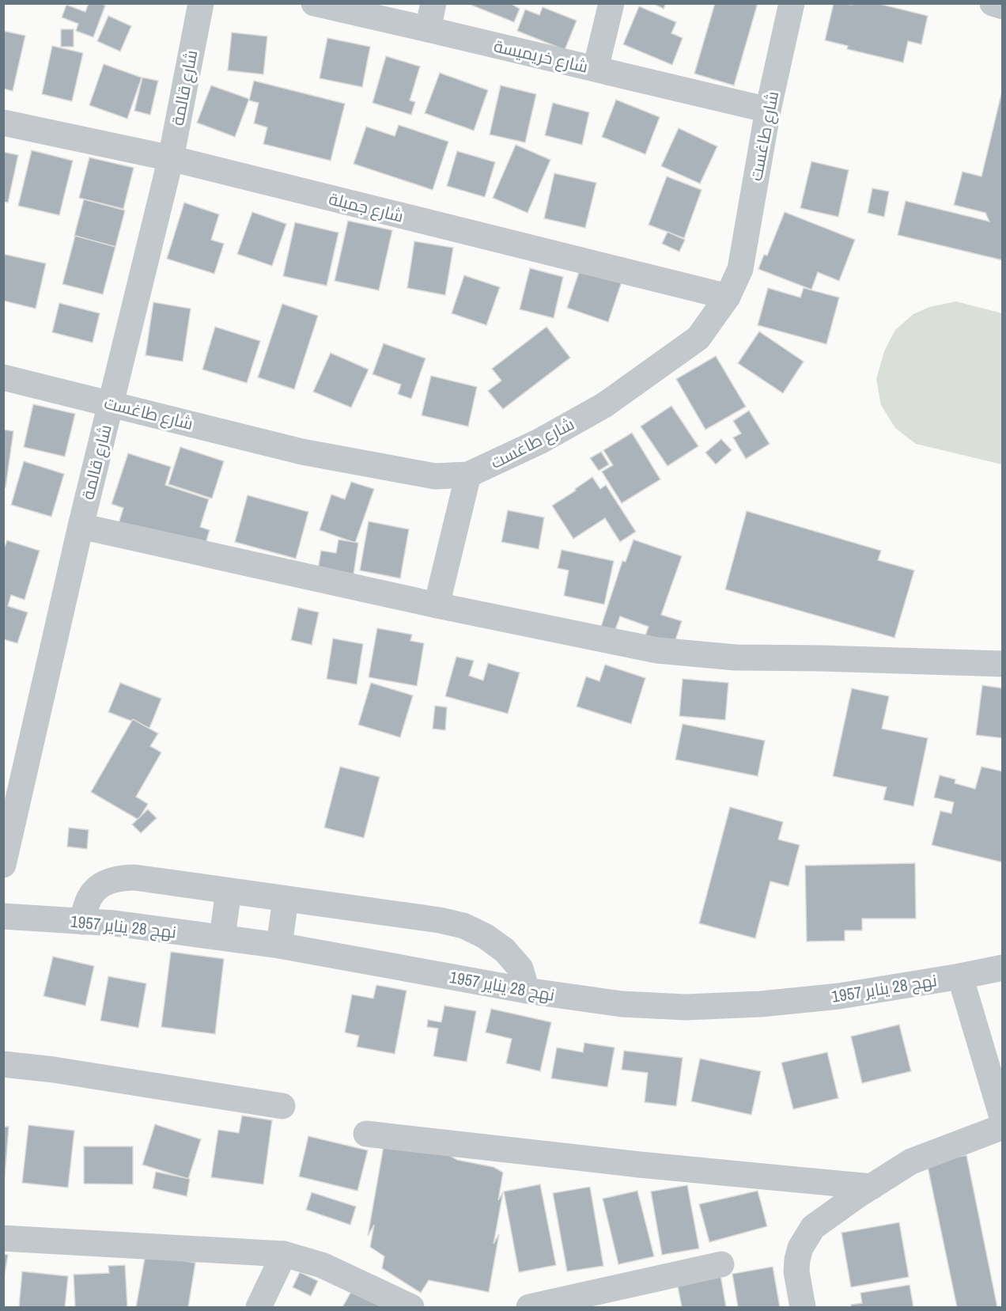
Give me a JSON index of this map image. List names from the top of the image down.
{
  "streets": {
    "street": [
      "شارع خريميسة",
      "شارع قالمة",
      "شارع طاغست",
      "شارع جميلة",
      "نهج 28 يناير 1957"
    ]
  },
  "crossings": [
    ["شارع خريميسة", "شارع طاغست"],
    ["شارع قالمة", "شارع طاغست"],
    ["شارع قالمة", "شارع جميلة"],
    ["شارع طاغست", "شارع جميلة"]
  ]
}
